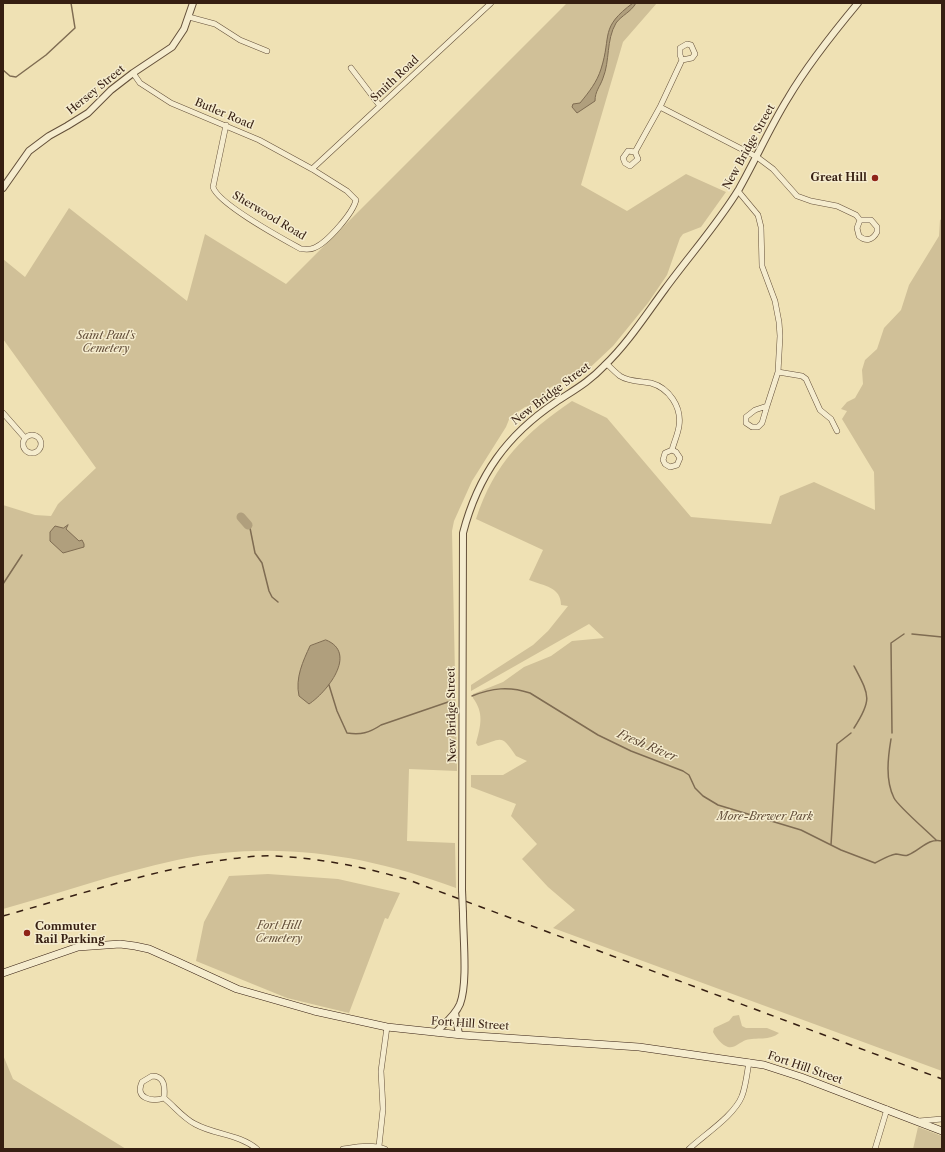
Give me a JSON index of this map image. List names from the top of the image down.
{
  "streets": {
    "main road": ["Fort Hill Street"],
    "street": [
      "Smith Road",
      "Hersey Street",
      "Butler Road",
      "New Bridge Street",
      "Sherwood Road"
    ]
  },
  "crossings": [
    ["Smith Road", "Butler Road"],
    ["Smith Road", "Sherwood Road"],
    ["Hersey Street", "Butler Road"],
    ["Butler Road", "Sherwood Road"],
    ["New Bridge Street", "Fort Hill Street"]
  ],
  "water": ["Fresh River"],
  "parks": ["Saint Paul's Cemetery", "More-Brewer Park", "Fort Hill Cemetery"],
  "places": ["Great Hill", "Commuter Rail Parking"]
}
